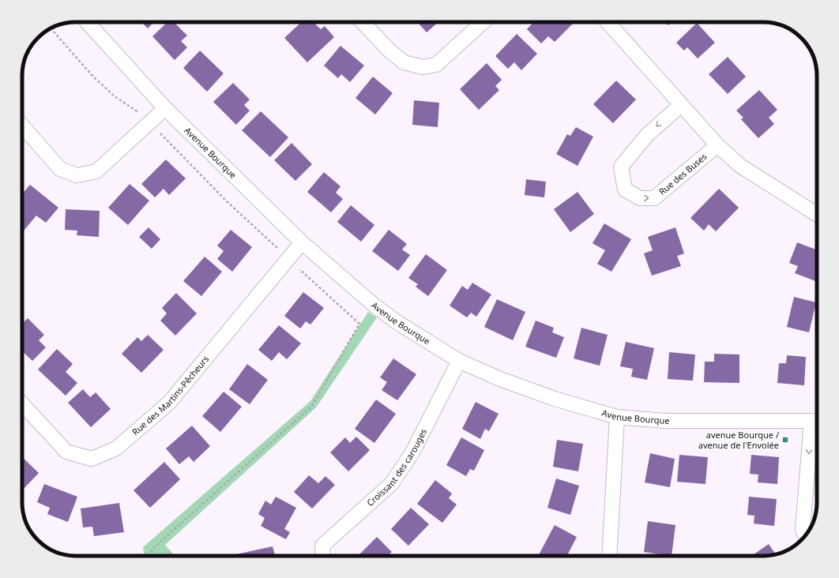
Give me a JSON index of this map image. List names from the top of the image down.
{
  "streets": {
    "street": [
      "Avenue Bourque",
      "Rue des Buses",
      "Rue des Martins-Pêcheurs",
      "Croissant des carouges"
    ]
  },
  "crossings": [
    ["Avenue Bourque", "Rue des Martins-Pêcheurs"],
    ["Avenue Bourque", "Croissant des carouges"]
  ],
  "places": {
    "transit": ["avenue Bourque / avenue de l'Envolée"]
  }
}
